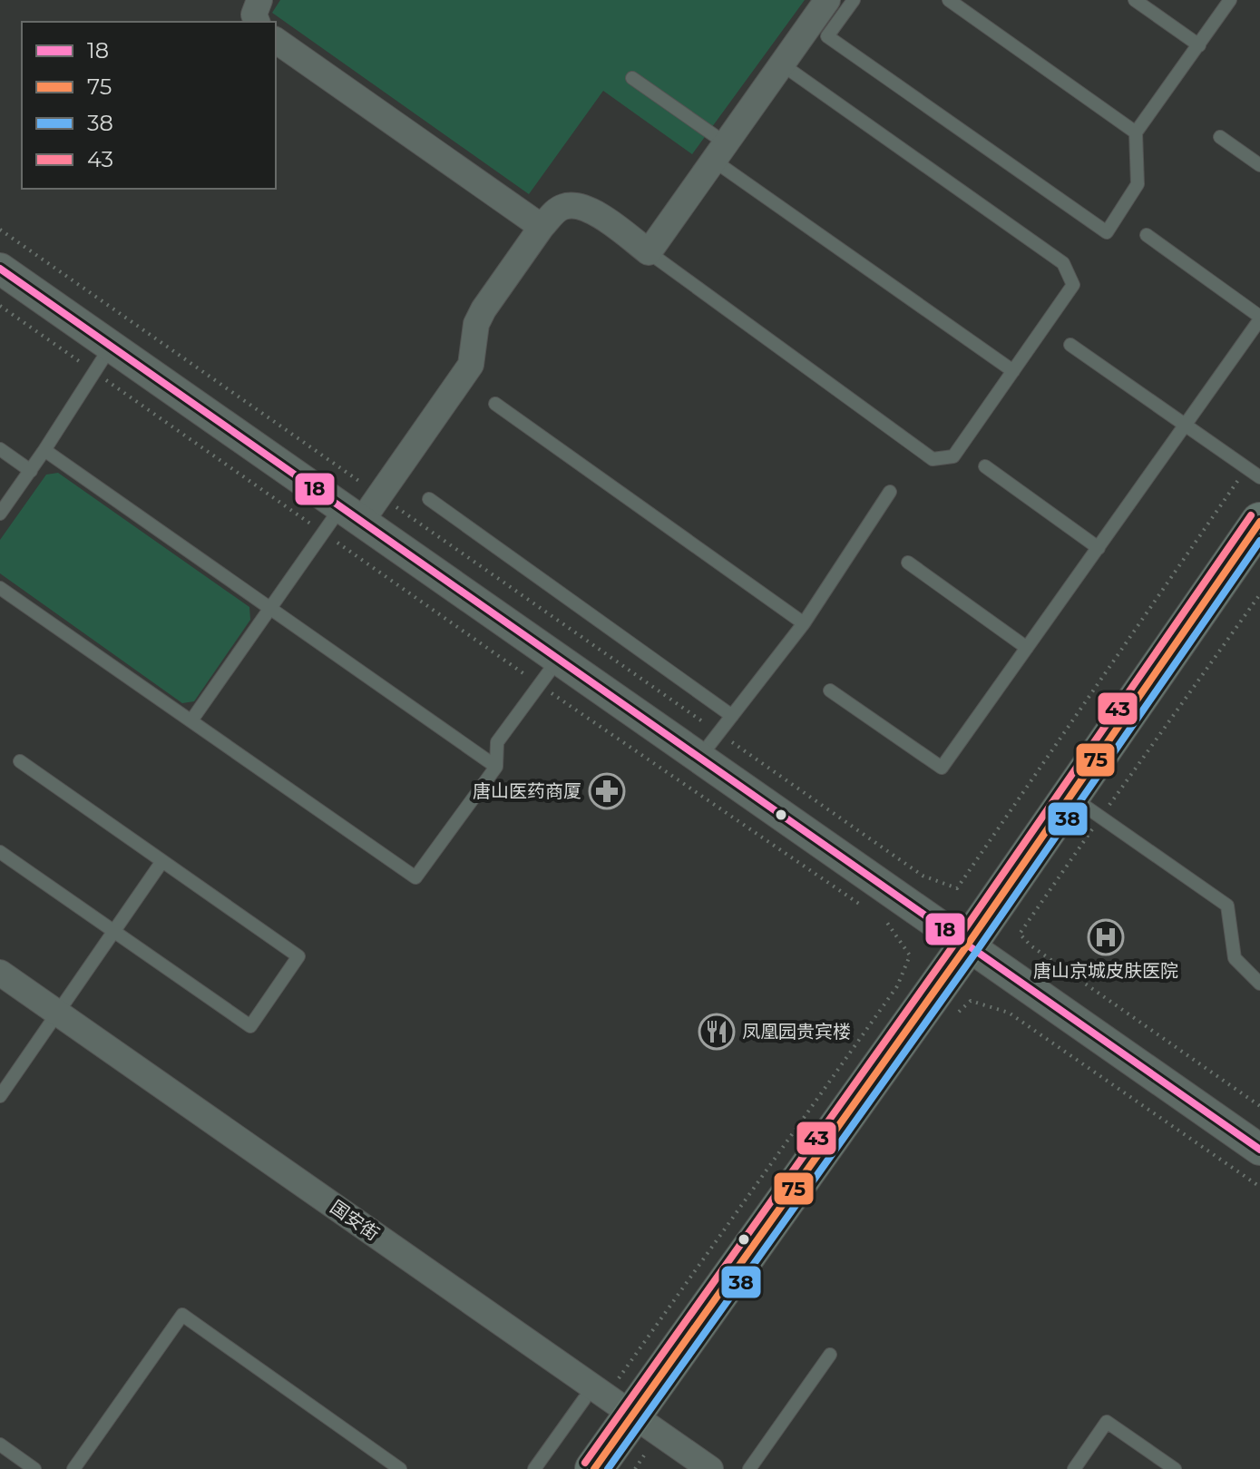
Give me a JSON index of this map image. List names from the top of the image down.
{
  "streets": {
    "street": ["国安街"]
  },
  "places": {
    "pharmacy": ["唐山医药商厦"],
    "hospital": ["唐山京城皮肤医院"],
    "restaurant": ["凤凰园贵宾楼"]
  },
  "lines": [
    "transit line 18",
    "transit line 43",
    "transit line 75",
    "transit line 38"
  ],
  "legend": [
    "18",
    "75",
    "38",
    "43"
  ]
}
